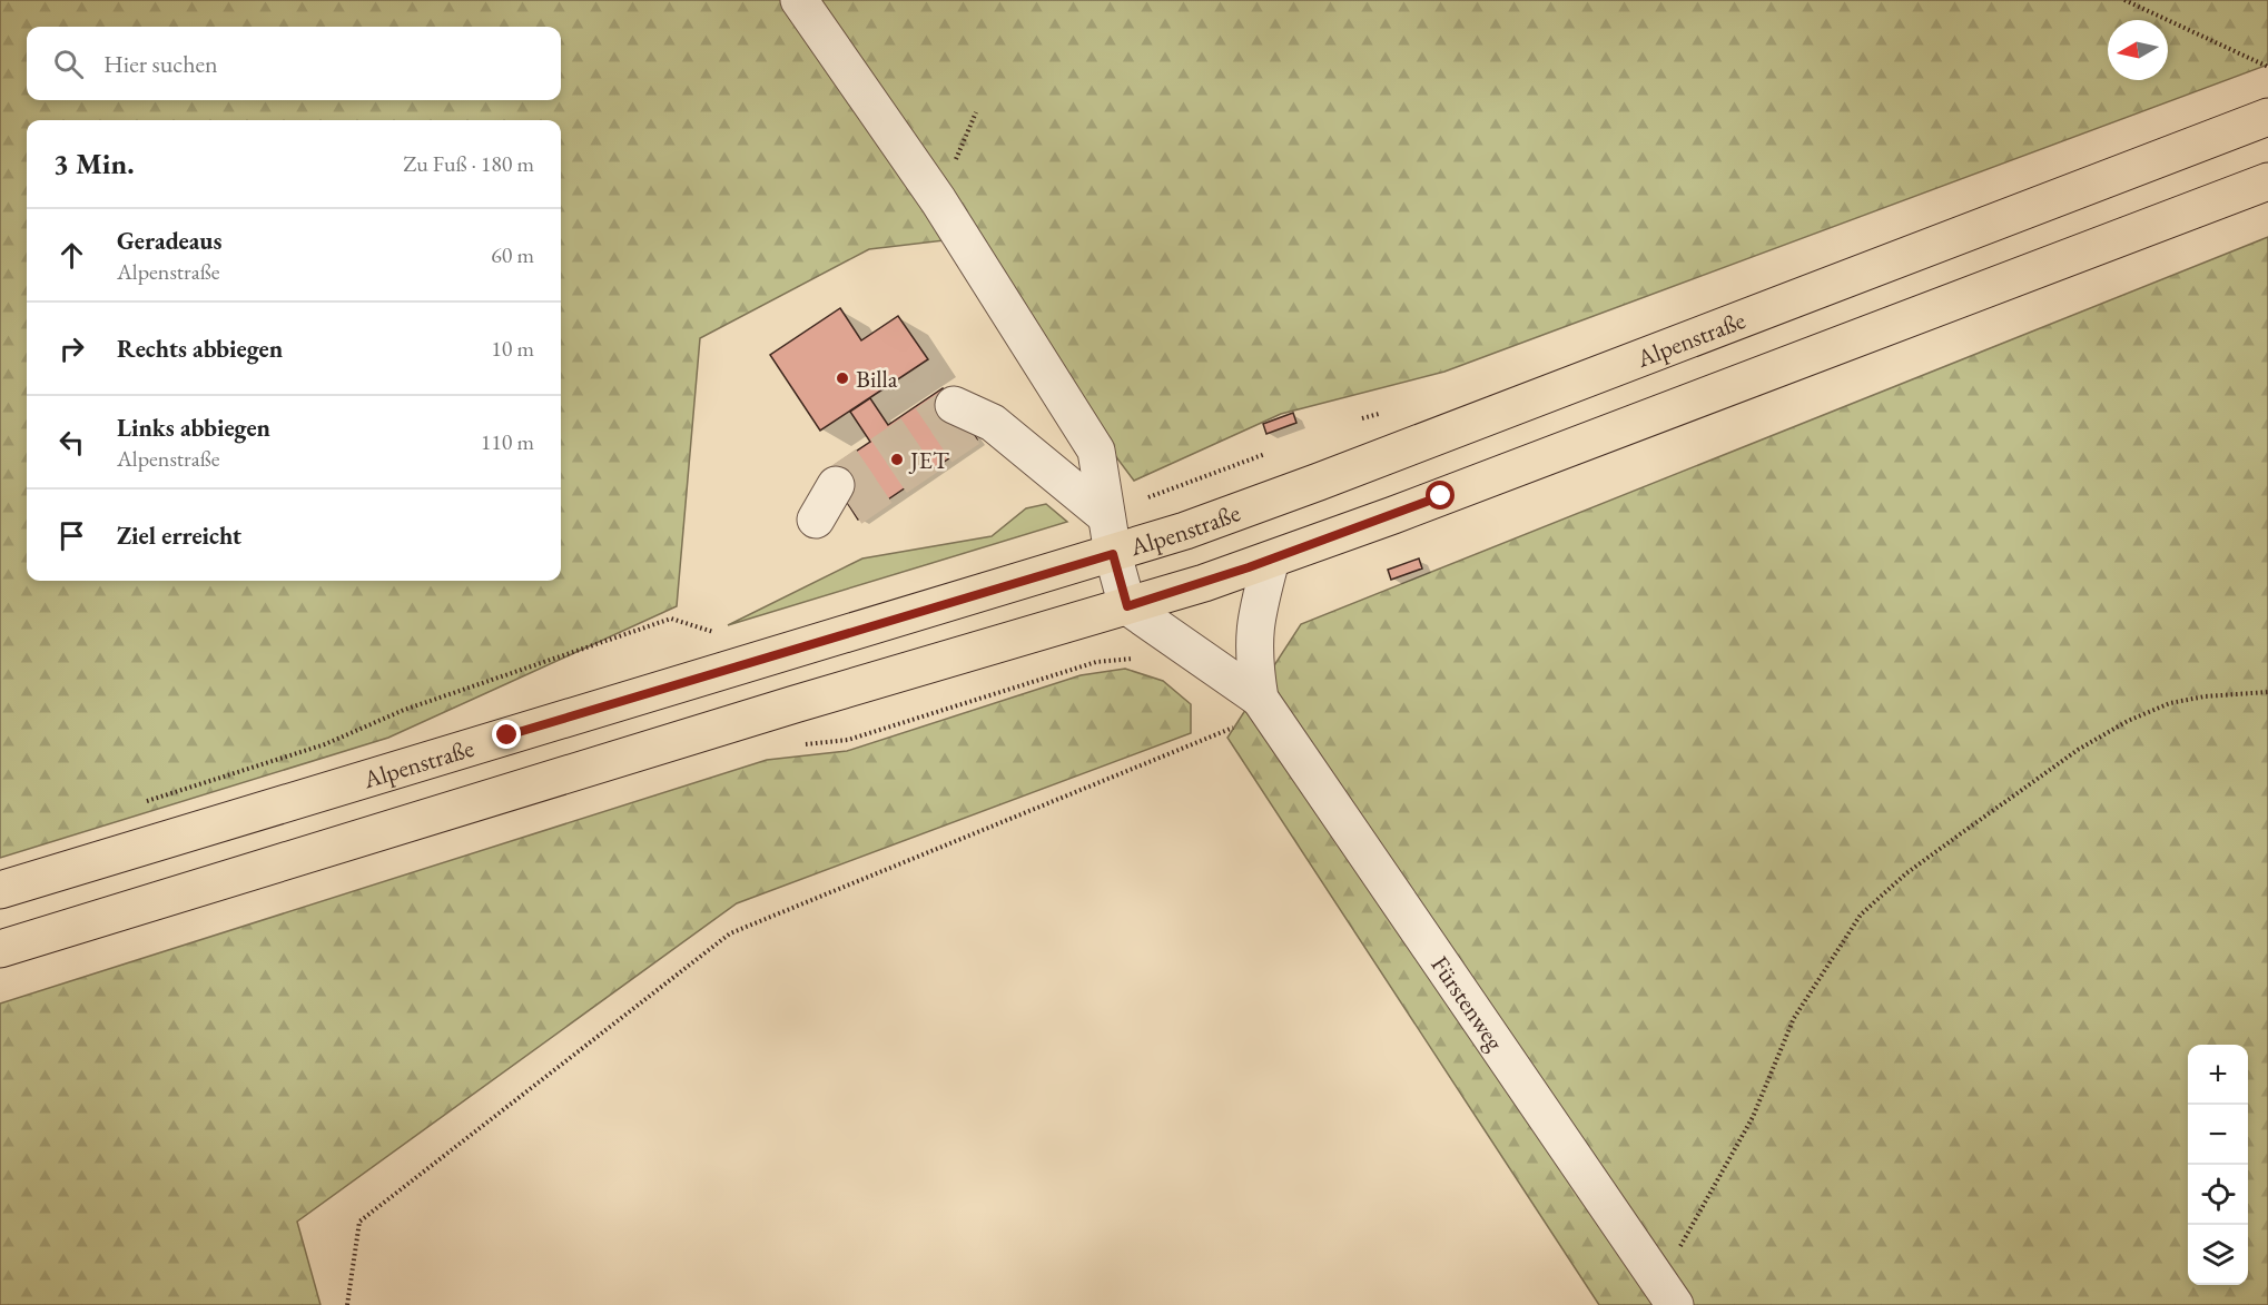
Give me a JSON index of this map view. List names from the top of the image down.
{
  "streets": {
    "main road": ["Alpenstraße"],
    "street": ["Fürstenweg"]
  },
  "places": ["Billa", "JET"],
  "north": "left",
  "page": {
    "search": "Hier suchen",
    "heading": ["3 Min.", "Zu Fuß · 180 m"],
    "list": [
      ["Geradeaus", "Alpenstraße", "60 m"],
      ["Rechts abbiegen", "10 m"],
      ["Links abbiegen", "Alpenstraße", "110 m"],
      "Ziel erreicht"
    ],
    "map_buttons": ["+", "−"]
  }
}
